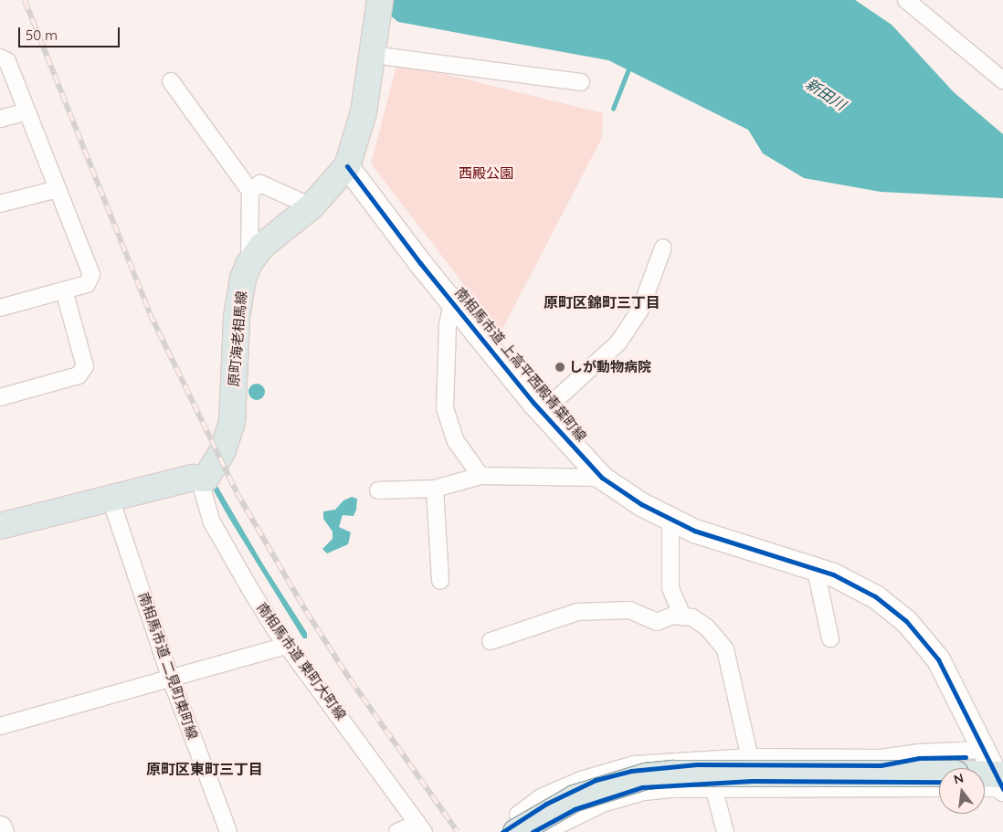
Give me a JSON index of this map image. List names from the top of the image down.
{
  "streets": {
    "main road": ["原町海老相馬線"],
    "street": ["南相馬市道 上高平西殿青葉町線", "南相馬市道 東町大町線", "南相馬市道 二見町東町線"]
  },
  "crossings": [
    ["原町海老相馬線", "南相馬市道 上高平西殿青葉町線"],
    ["原町海老相馬線", "南相馬市道 東町大町線"]
  ],
  "districts": ["原町区錦町三丁目", "原町区東町三丁目"],
  "water": ["新田川"],
  "parks": ["西殿公園"],
  "places": ["しが動物病院"],
  "scale_bar": "50 m",
  "north": "top"
}
